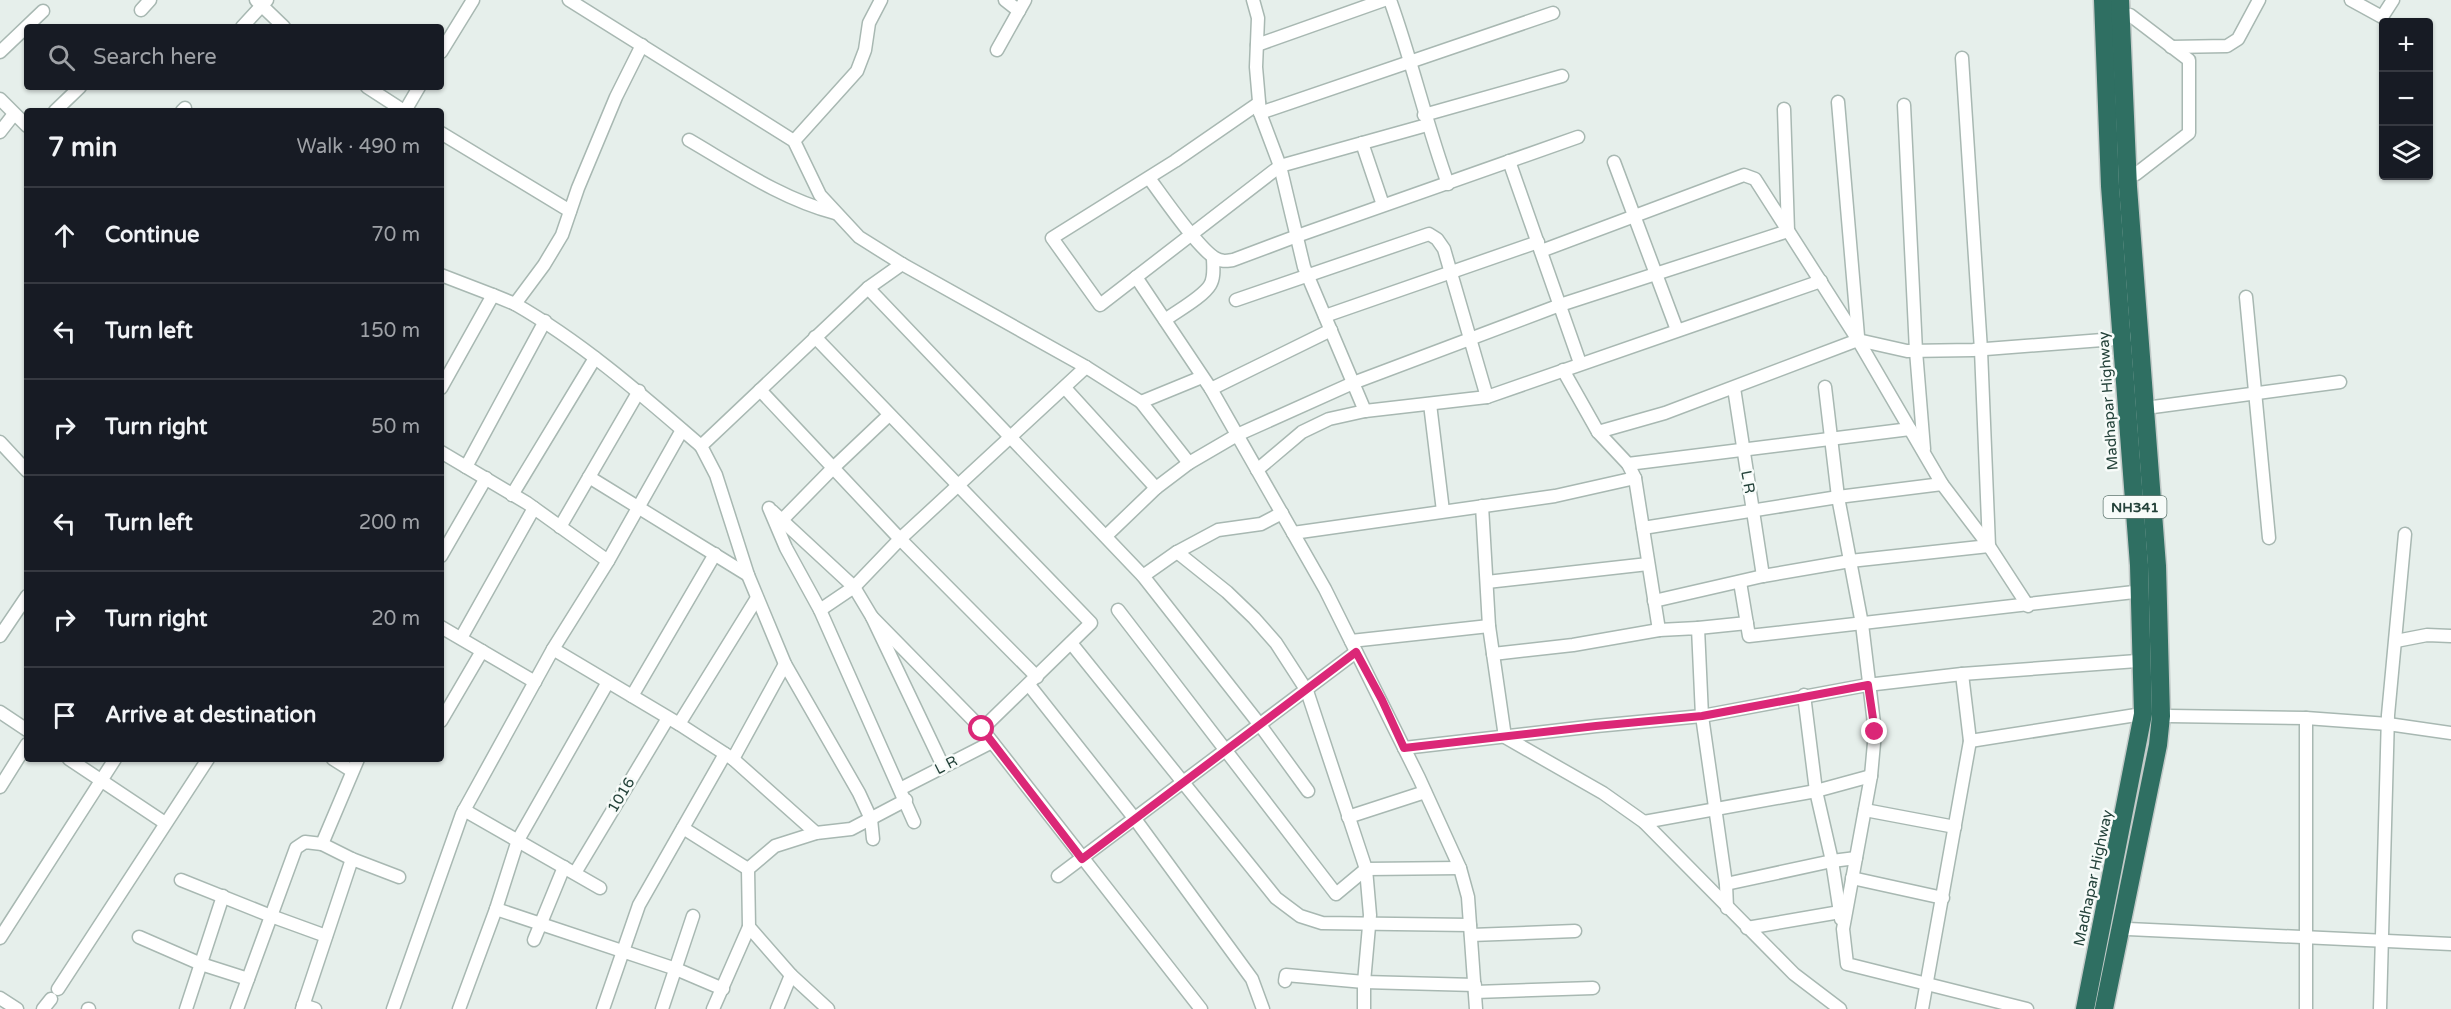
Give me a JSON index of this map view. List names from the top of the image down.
{
  "streets": {
    "highway": ["Madhapar Highway", "NH341"],
    "street": ["L R", "1016"]
  },
  "page": {
    "map_buttons": ["+", "−"],
    "search": "Search here",
    "heading": ["7 min", "Walk · 490 m"],
    "list": [
      ["Continue", "70 m"],
      ["Turn left", "150 m"],
      ["Turn right", "50 m"],
      ["Turn left", "200 m"],
      ["Turn right", "20 m"],
      "Arrive at destination"
    ]
  }
}
